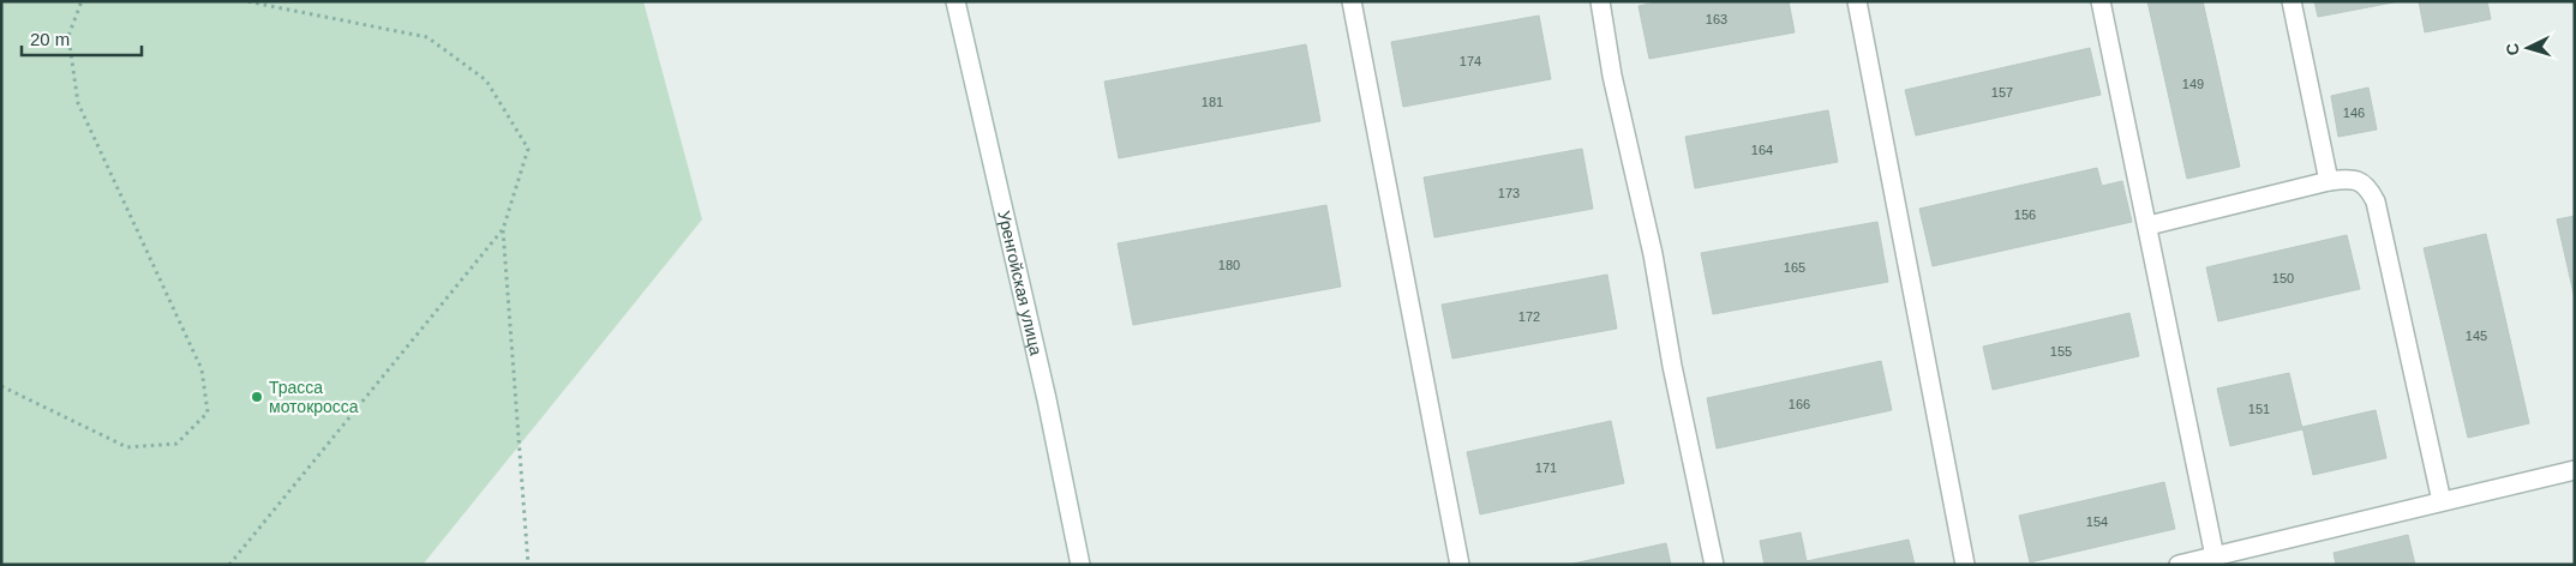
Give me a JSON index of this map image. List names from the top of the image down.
{
  "streets": {
    "street": ["Уренгойская улица"]
  },
  "places": ["Трасса мотокросса"],
  "house_numbers": [
    "163",
    "174",
    "149",
    "157",
    "181",
    "146",
    "164",
    "173",
    "156",
    "180",
    "165",
    "150",
    "172",
    "145",
    "155",
    "166",
    "151",
    "171",
    "154"
  ],
  "scale_bar": "20 m",
  "north": "left"
}
